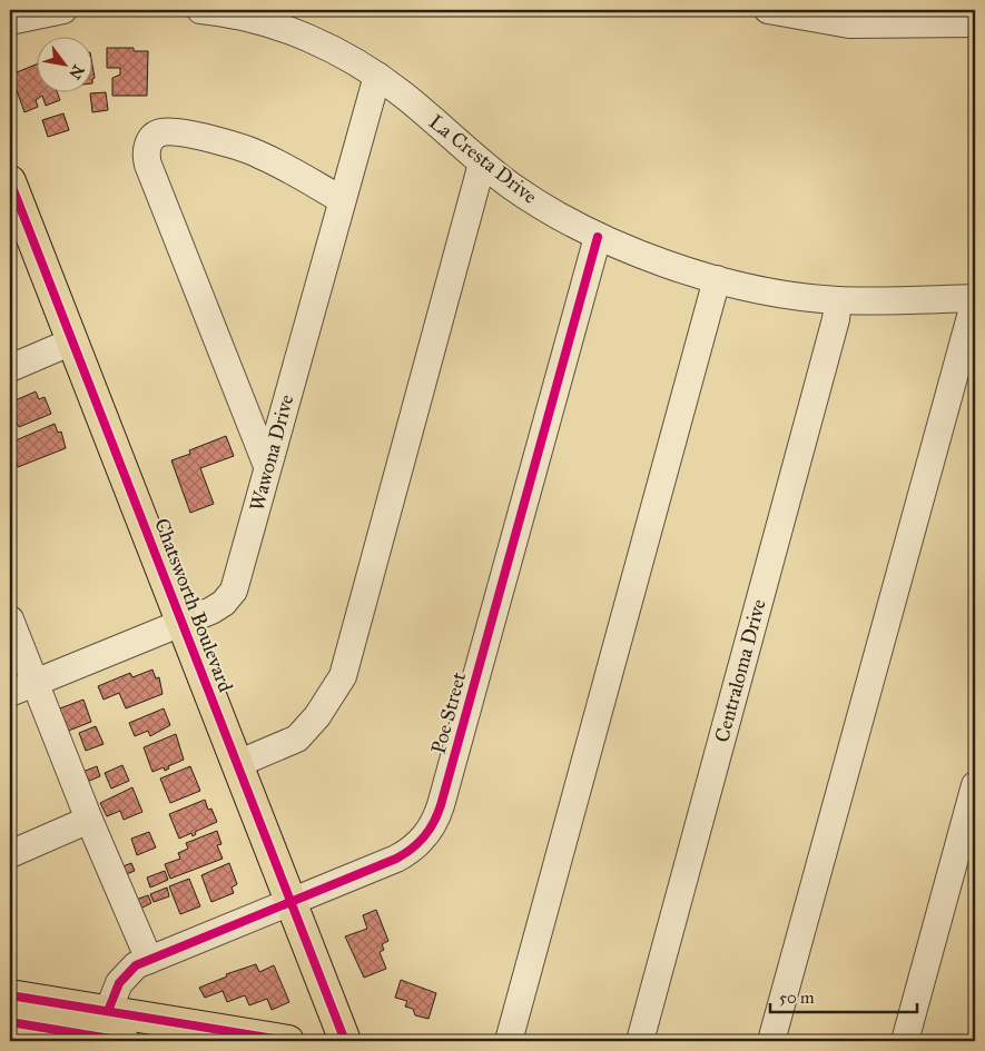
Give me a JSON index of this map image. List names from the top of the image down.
{
  "streets": {
    "main road": ["Chatsworth Boulevard"],
    "street": [
      "La Cresta Drive",
      "Wawona Drive",
      "Centraloma Drive",
      "Poe Street"
    ]
  },
  "crossings": [
    ["La Cresta Drive", "Wawona Drive"],
    ["La Cresta Drive", "Centraloma Drive"],
    ["La Cresta Drive", "Poe Street"],
    ["Wawona Drive", "Chatsworth Boulevard"],
    ["Chatsworth Boulevard", "Poe Street"]
  ],
  "scale_bar": "50 m",
  "north": "bottom right"
}
